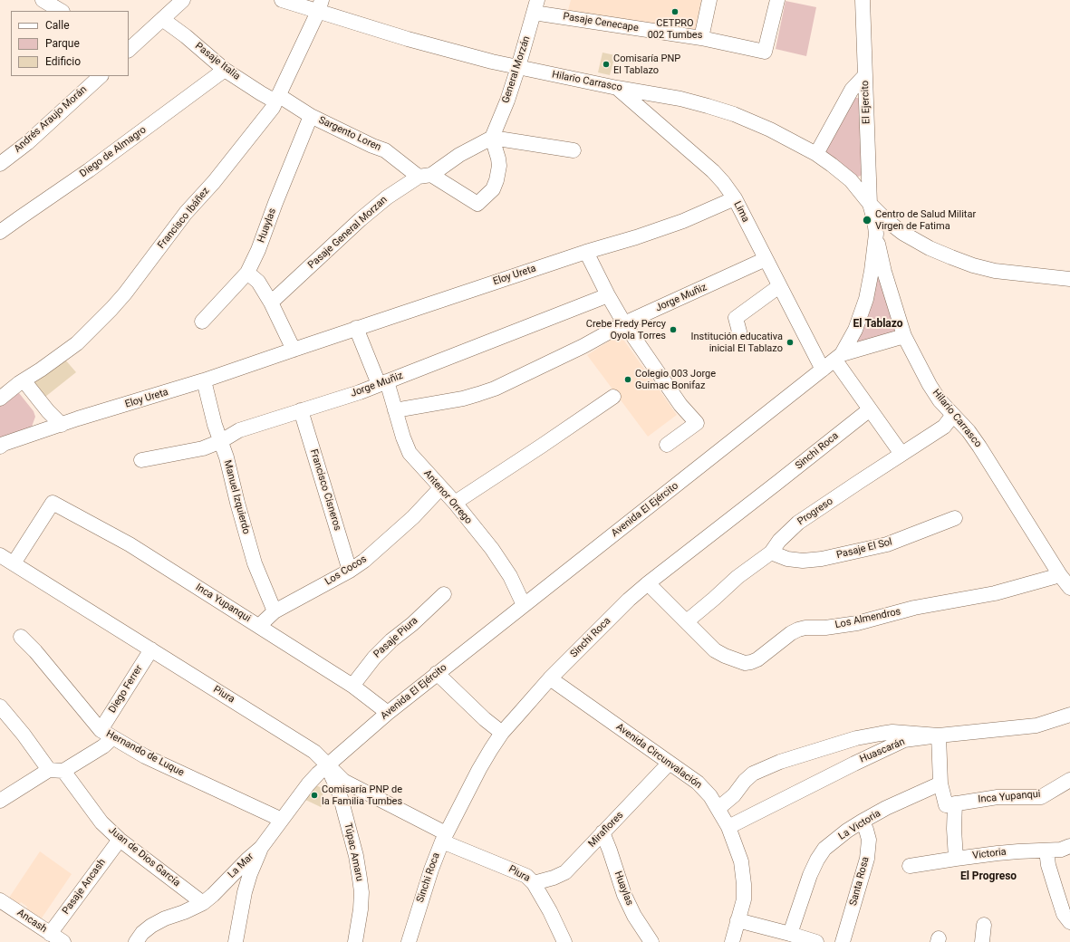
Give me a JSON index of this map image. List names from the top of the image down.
{
  "streets": {
    "street": [
      "Pasaje Cenecape",
      "Pasaje Italia",
      "General Morzán",
      "Hilario Carrasco",
      "El Ejercito",
      "Andrés Araujo Morán",
      "Sargento Loren",
      "Diego de Almagro",
      "Lima",
      "Francisco Ibáñez",
      "Huaylas",
      "Pasaje General Morzan",
      "Eloy Ureta",
      "Jorge Muñiz",
      "Sinchi Roca",
      "Francisco Cisneros",
      "Manuel Izquierdo",
      "Antenor Orrego",
      "Avenida El Ejército",
      "Progreso",
      "Pasaje El Sol",
      "Los Cocos",
      "Inca Yupanqui",
      "Los Almendros",
      "Pasaje Piura",
      "Diego Ferrer",
      "Piura",
      "Huascarán",
      "Hernando de Luque",
      "Avenida Circunvalación",
      "La Victoria",
      "Miraflores",
      "Túpac Amaru",
      "Victoria",
      "Juan de Dios García",
      "La Mar",
      "Santa Rosa",
      "Pasaje Ancash",
      "Ancash"
    ]
  },
  "crossings": [
    ["Pasaje Cenecape", "General Morzán"],
    ["Pasaje Italia", "Sargento Loren"],
    ["Pasaje Italia", "Diego de Almagro"],
    ["Pasaje Italia", "Francisco Ibáñez"],
    ["General Morzán", "Hilario Carrasco"],
    ["General Morzán", "Sargento Loren"],
    ["General Morzán", "Pasaje General Morzan"],
    ["Hilario Carrasco", "El Ejercito"],
    ["Hilario Carrasco", "Lima"],
    ["Hilario Carrasco", "Francisco Ibáñez"],
    ["Hilario Carrasco", "Avenida El Ejército"],
    ["Hilario Carrasco", "Progreso"],
    ["Hilario Carrasco", "Los Almendros"],
    ["El Ejercito", "Avenida El Ejército"],
    ["Sargento Loren", "Francisco Ibáñez"],
    ["Sargento Loren", "Huaylas"],
    ["Sargento Loren", "Pasaje General Morzan"],
    ["Lima", "Eloy Ureta"],
    ["Lima", "Jorge Muñiz"],
    ["Lima", "Avenida El Ejército"],
    ["Huaylas", "Miraflores"],
    ["Eloy Ureta", "Manuel Izquierdo"],
    ["Eloy Ureta", "Antenor Orrego"],
    ["Jorge Muñiz", "Francisco Cisneros"],
    ["Jorge Muñiz", "Manuel Izquierdo"],
    ["Jorge Muñiz", "Antenor Orrego"],
    ["Sinchi Roca", "Los Almendros"],
    ["Sinchi Roca", "Piura"],
    ["Sinchi Roca", "Avenida Circunvalación"],
    ["Francisco Cisneros", "Los Cocos"],
    ["Manuel Izquierdo", "Los Cocos"],
    ["Antenor Orrego", "Avenida El Ejército"],
    ["Antenor Orrego", "Los Cocos"],
    ["Avenida El Ejército", "Inca Yupanqui"],
    ["Avenida El Ejército", "Piura"],
    ["Avenida El Ejército", "Túpac Amaru"],
    ["Avenida El Ejército", "La Mar"],
    ["Progreso", "Pasaje El Sol"],
    ["Progreso", "Los Almendros"],
    ["Los Cocos", "Inca Yupanqui"],
    ["Inca Yupanqui", "Pasaje Piura"],
    ["Inca Yupanqui", "Piura"],
    ["Diego Ferrer", "Piura"],
    ["Diego Ferrer", "Hernando de Luque"],
    ["Diego Ferrer", "Juan de Dios García"],
    ["Piura", "Miraflores"],
    ["Piura", "Túpac Amaru"],
    ["Piura", "La Mar"],
    ["Huascarán", "Avenida Circunvalación"],
    ["Hernando de Luque", "La Mar"],
    ["Avenida Circunvalación", "Miraflores"],
    ["La Victoria", "Santa Rosa"],
    ["Túpac Amaru", "La Mar"],
    ["Juan de Dios García", "La Mar"],
    ["Juan de Dios García", "Pasaje Ancash"],
    ["Pasaje Ancash", "Ancash"]
  ],
  "districts": ["El Tablazo", "El Progreso"],
  "places": [
    "CETPRO 002 Tumbes",
    "Comisaría PNP El Tablazo",
    "Centro de Salud Militar Virgen de Fatima",
    "Crebe Fredy Percy Oyola Torres",
    "Institución educativa inicial El Tablazo",
    "Colegio 003 Jorge Guimac Bonifaz",
    "Comisaría PNP de la Familia Tumbes"
  ],
  "legend": ["Calle", "Parque", "Edificio"]
}
